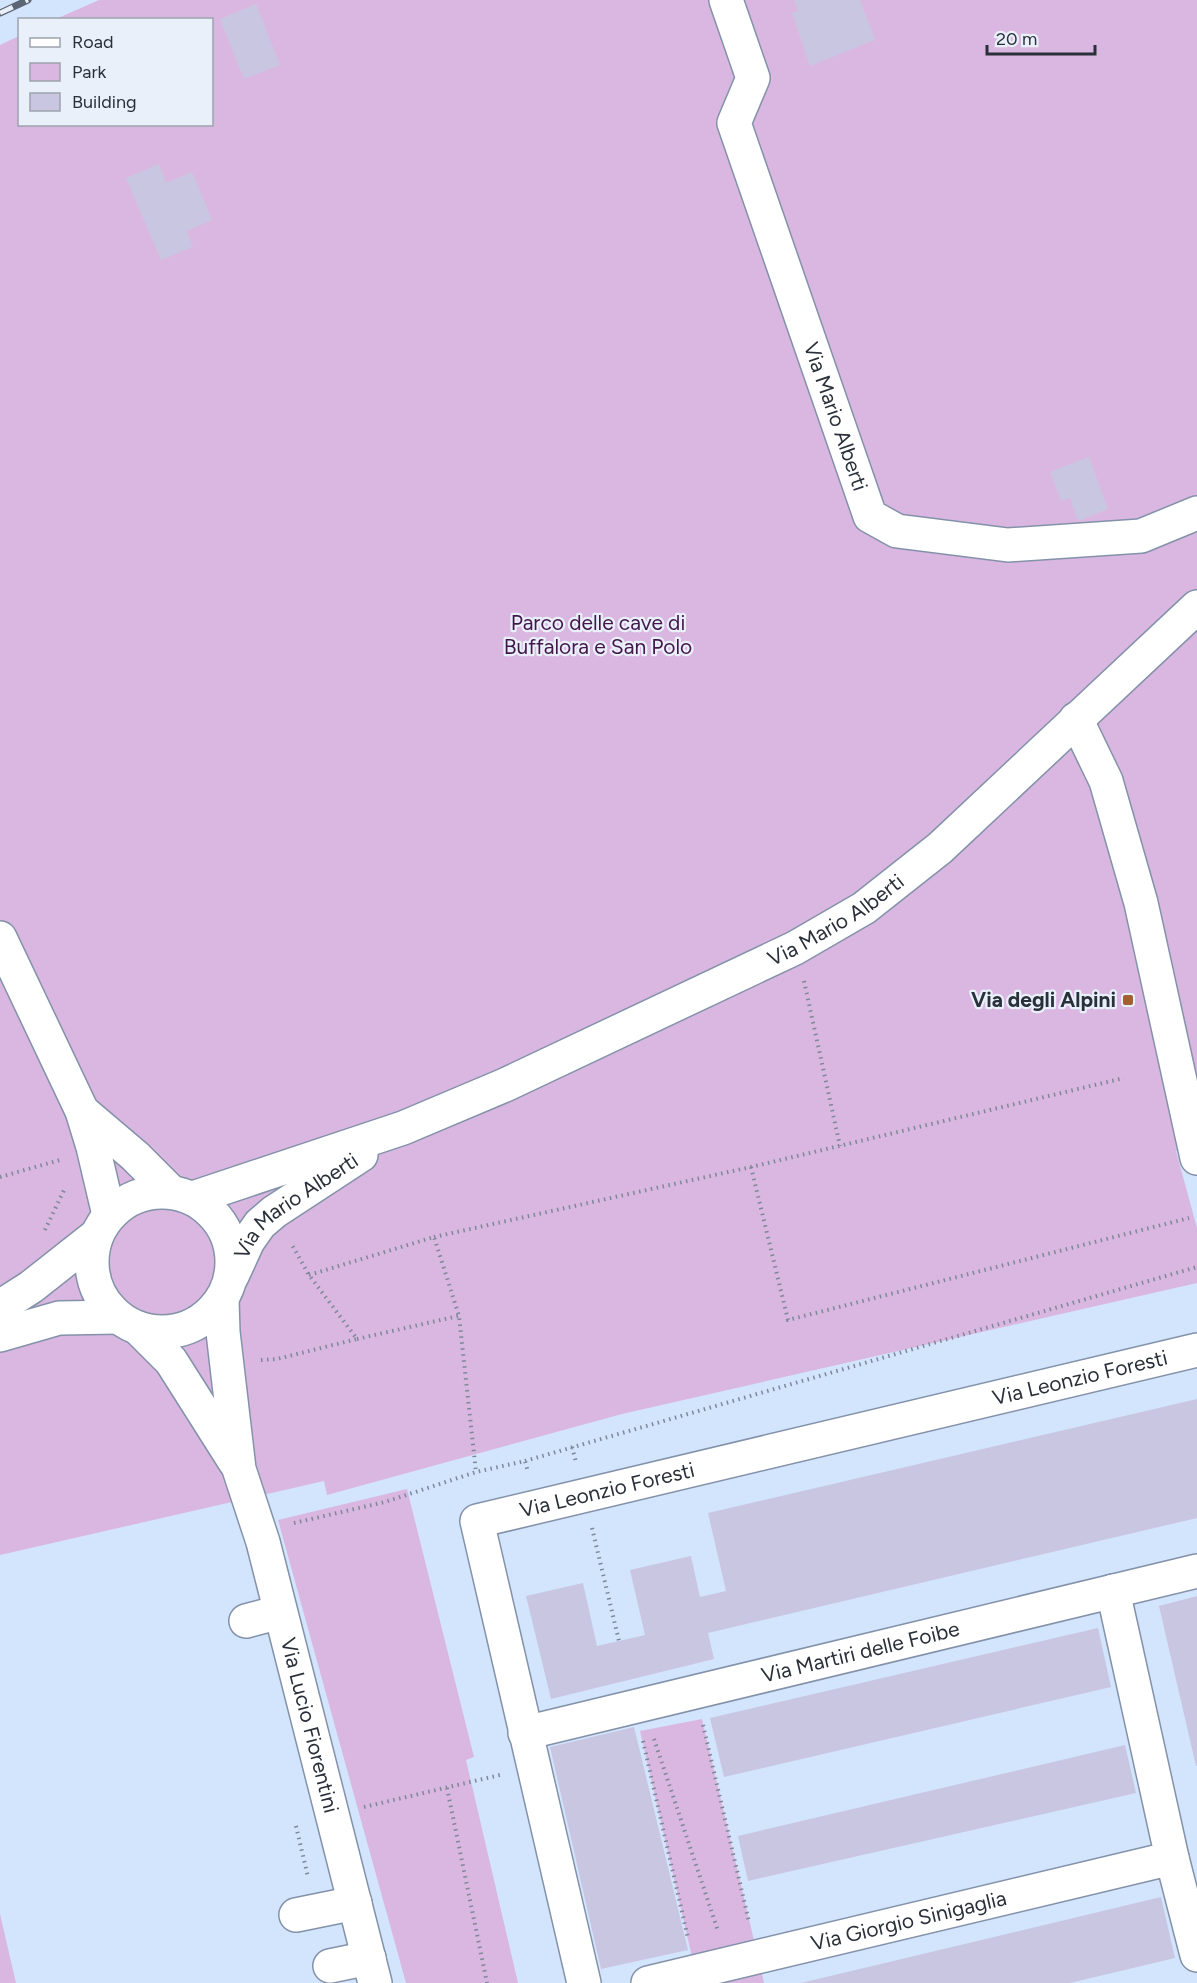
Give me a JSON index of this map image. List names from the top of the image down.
{
  "streets": {
    "street": [
      "Via Mario Alberti",
      "Via Leonzio Foresti",
      "Via Martiri delle Foibe",
      "Via Lucio Fiorentini",
      "Via Giorgio Sinigaglia"
    ]
  },
  "crossings": [
    ["Via Mario Alberti", "Via Lucio Fiorentini"],
    ["Via Leonzio Foresti", "Via Martiri delle Foibe"]
  ],
  "parks": ["Parco delle cave di Buffalora e San Polo"],
  "places": {
    "transit": ["Via degli Alpini"]
  },
  "legend": ["Road", "Park", "Building"],
  "scale_bar": "20 m"
}
